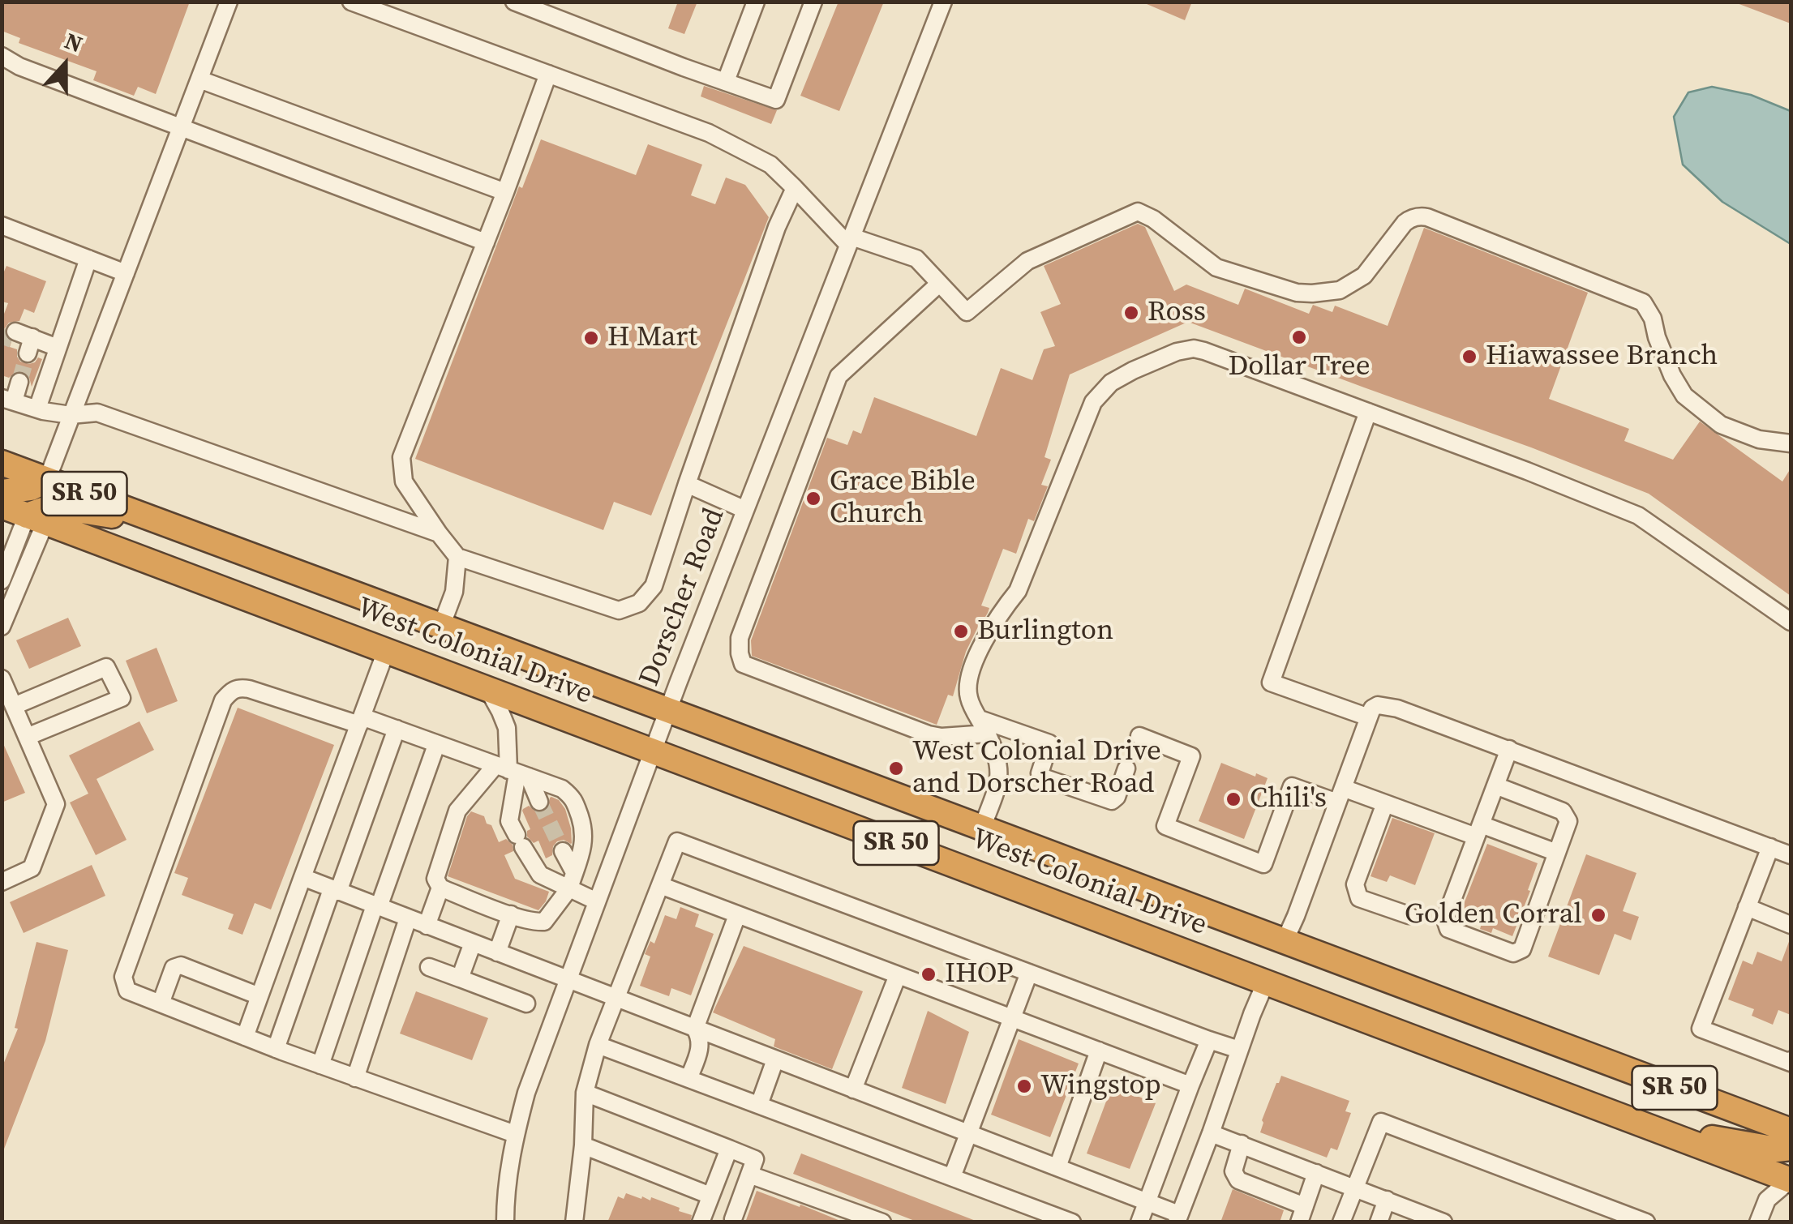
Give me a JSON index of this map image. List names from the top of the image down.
{
  "streets": {
    "highway": ["SR 50", "West Colonial Drive"],
    "street": ["Dorscher Road"]
  },
  "crossings": [
    ["Dorscher Road", "West Colonial Drive"]
  ],
  "places": [
    "Ross",
    "Dollar Tree",
    "H Mart",
    "Hiawassee Branch",
    "Grace Bible Church",
    "Burlington",
    "West Colonial Drive and Dorscher Road",
    "Chili's",
    "Golden Corral",
    "IHOP",
    "Wingstop"
  ],
  "north": "top"
}
